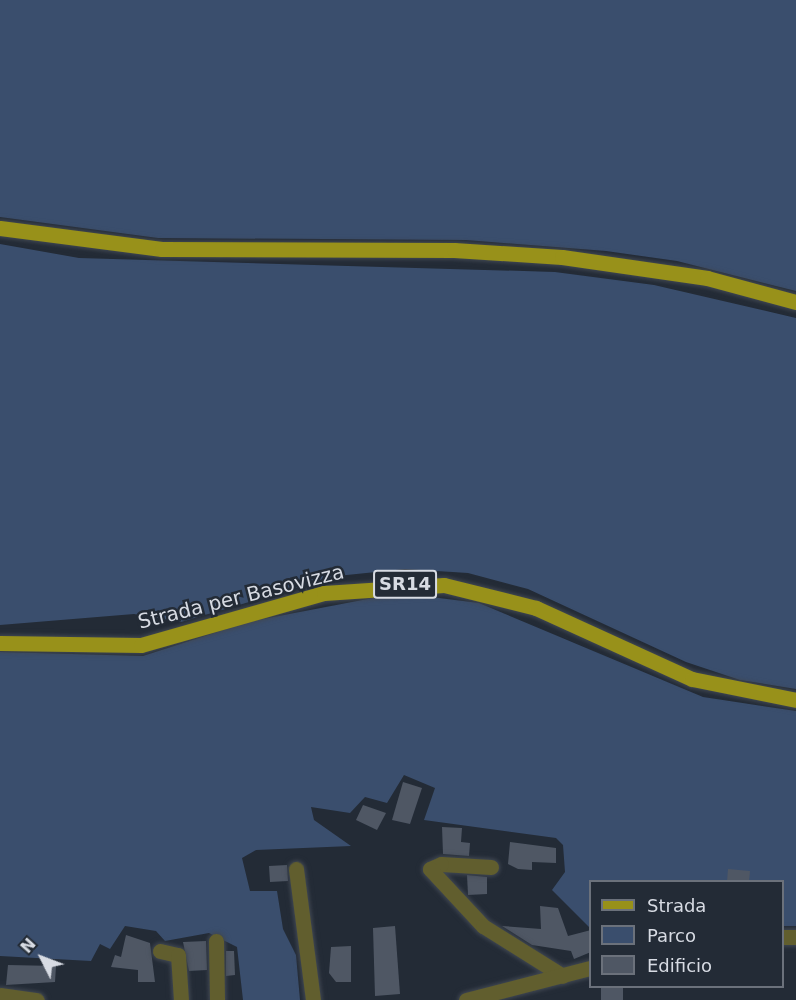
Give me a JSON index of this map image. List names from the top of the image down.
{
  "streets": {
    "main road": ["SR14", "Strada per Basovizza"]
  },
  "legend": ["Strada", "Parco", "Edificio"],
  "north": "top left"
}
